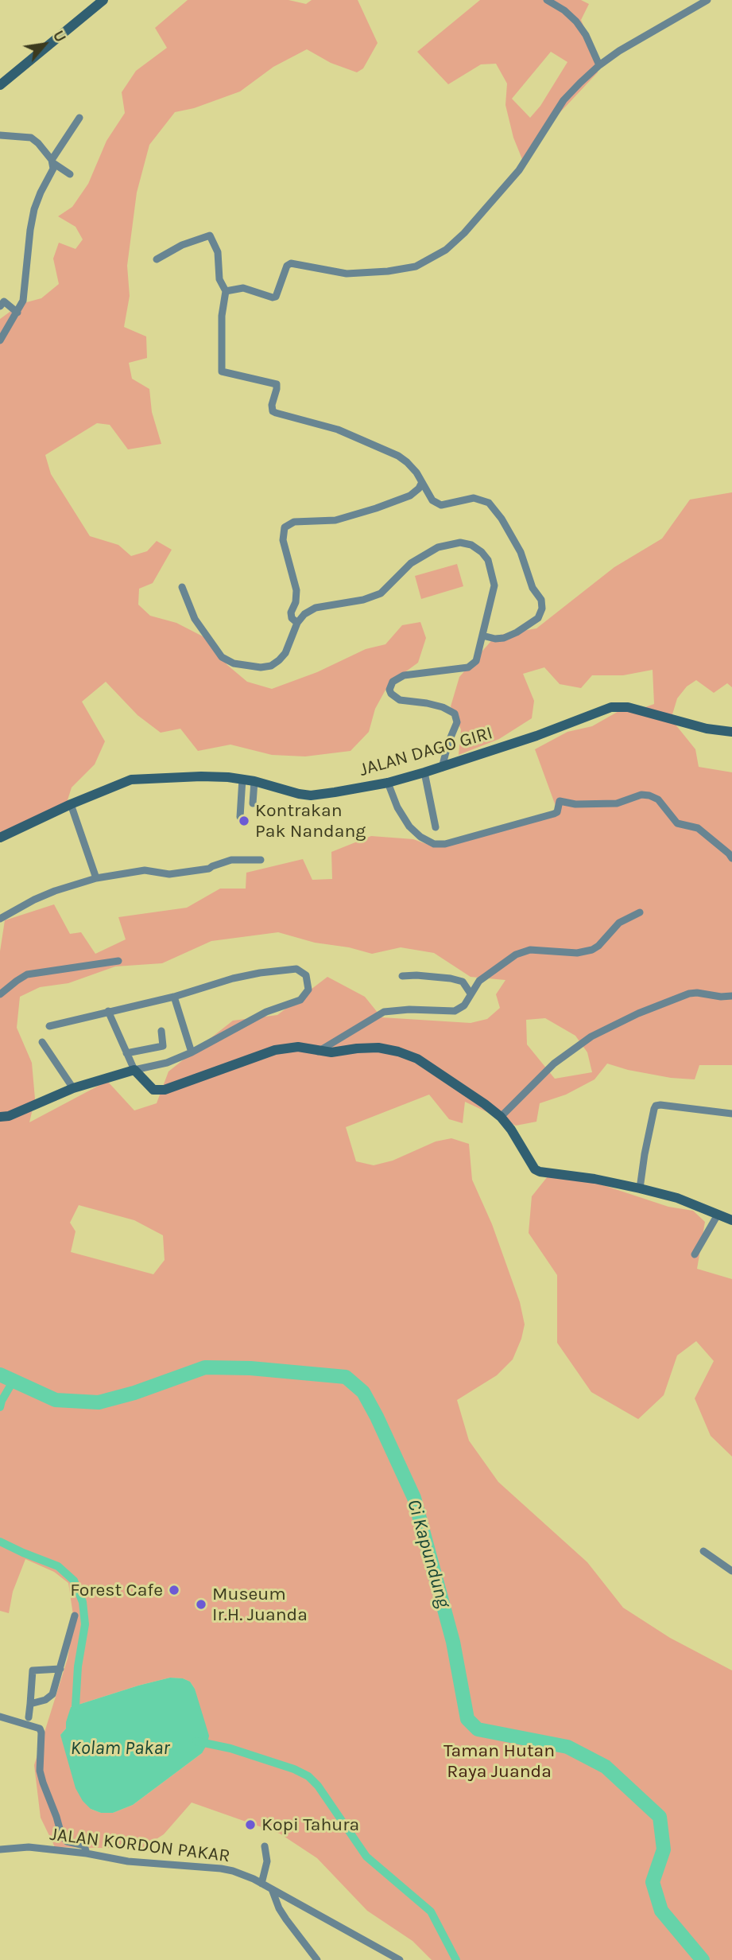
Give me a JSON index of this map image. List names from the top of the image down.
{
  "streets": {
    "street": ["JALAN DAGO GIRI", "JALAN KORDON PAKAR"]
  },
  "water": ["Ci Kapundung", "Kolam Pakar"],
  "parks": ["Taman Hutan Raya Juanda"],
  "places": [
    "Kontrakan Pak Nandang",
    "Forest Cafe",
    "Museum Ir.H. Juanda",
    "Kopi Tahura"
  ],
  "north": "top right"
}
